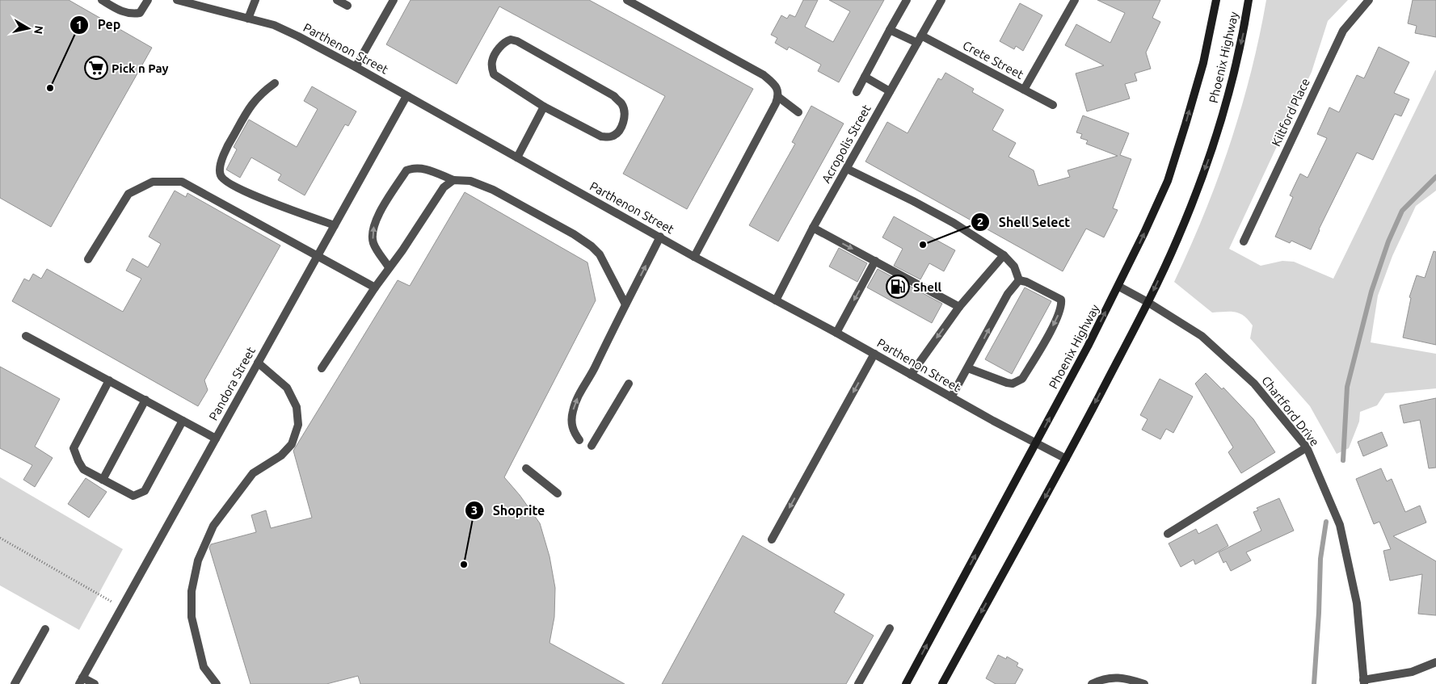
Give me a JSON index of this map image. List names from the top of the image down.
{
  "streets": {
    "main road": ["Phoenix Highway"],
    "street": [
      "Parthenon Street",
      "Crete Street",
      "Kiltford Place",
      "Acropolis Street",
      "Pandora Street",
      "Chartford Drive"
    ]
  },
  "crossings": [
    ["Parthenon Street", "Phoenix Highway"],
    ["Parthenon Street", "Acropolis Street"],
    ["Parthenon Street", "Pandora Street"],
    ["Phoenix Highway", "Chartford Drive"],
    ["Crete Street", "Acropolis Street"]
  ],
  "places": {
    "supermarket": ["Pick n Pay"],
    "other": ["Pep", "Shell Select", "Shoprite"],
    "fuel station": ["Shell"]
  },
  "north": "right"
}
